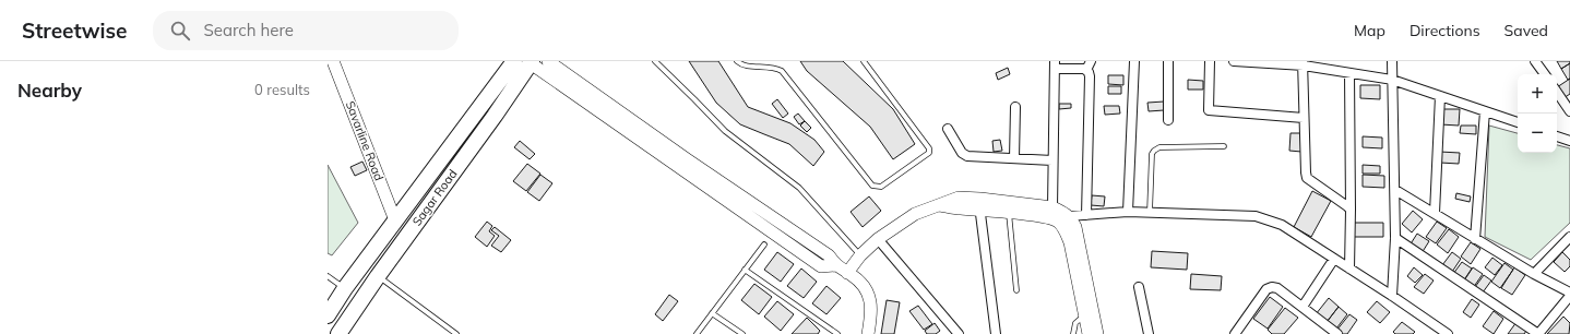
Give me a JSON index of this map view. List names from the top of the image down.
{
  "streets": {
    "highway": ["Sagar Road"],
    "street": ["Savarline Road"]
  },
  "crossings": [
    ["Savarline Road", "Sagar Road"]
  ],
  "page": {
    "header": "Streetwise",
    "search": "Search here",
    "nav": ["Map", "Directions", "Saved"],
    "heading": ["Nearby", "0 results"],
    "map_buttons": ["+", "−"]
  }
}
